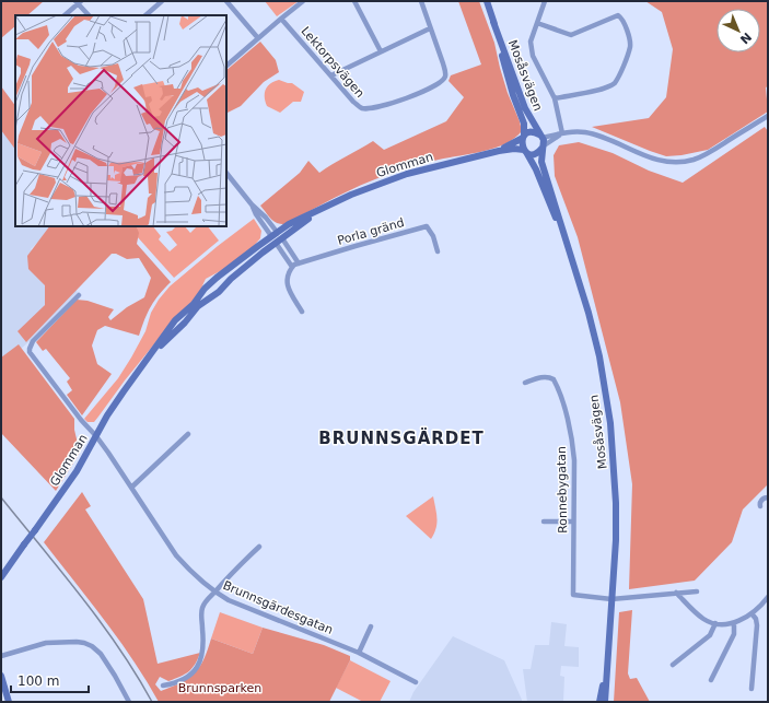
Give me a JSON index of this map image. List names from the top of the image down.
{
  "streets": {
    "street": [
      "Lektorpsvägen",
      "Mosåsvägen",
      "Glomman",
      "Porla gränd",
      "Ronnebygatan",
      "Brunnsgärdesgatan"
    ]
  },
  "crossings": [
    ["Mosåsvägen", "Glomman"],
    ["Mosåsvägen", "Ronnebygatan"],
    ["Glomman", "Brunnsgärdesgatan"]
  ],
  "districts": ["BRUNNSGÄRDET"],
  "parks": ["Brunnsparken"],
  "scale_bar": "100 m",
  "north": "bottom right"
}
